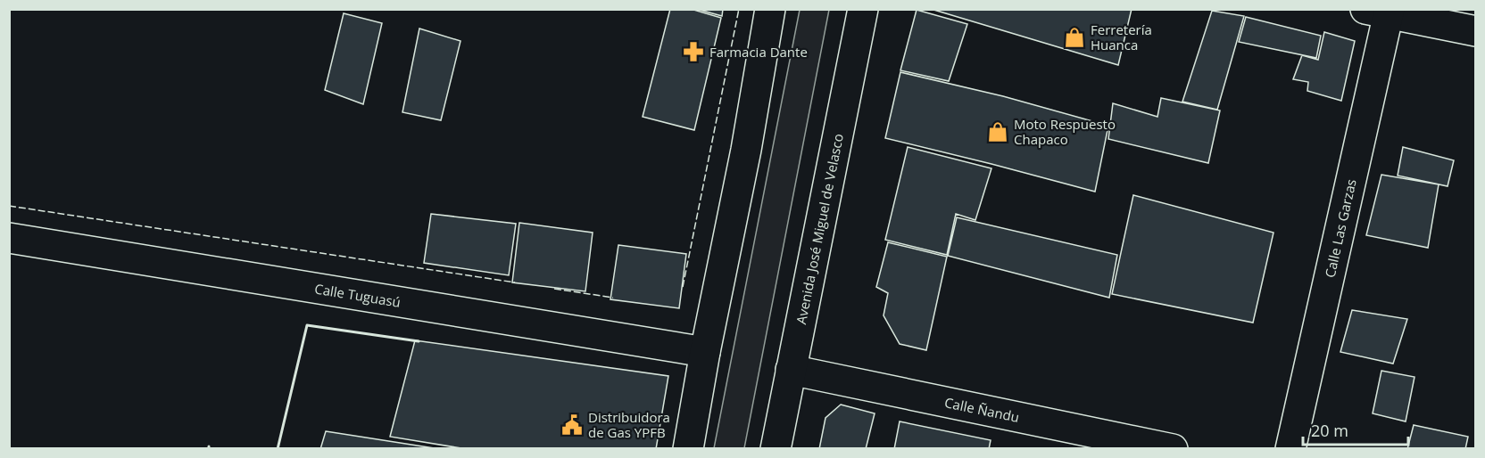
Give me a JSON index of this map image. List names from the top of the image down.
{
  "streets": {
    "street": [
      "Avenida José Miguel de Velasco",
      "Calle Las Garzas",
      "Calle Tuguasú",
      "Calle Ñandu"
    ]
  },
  "crossings": [
    ["Avenida José Miguel de Velasco", "Calle Ñandu"]
  ],
  "places": {
    "shop": ["Ferretería Huanca", "Moto Respuesto Chapaco"],
    "pharmacy": ["Farmacia Dante"],
    "public building": ["Distribuidora de Gas YPFB"]
  },
  "scale_bar": "20 m"
}
